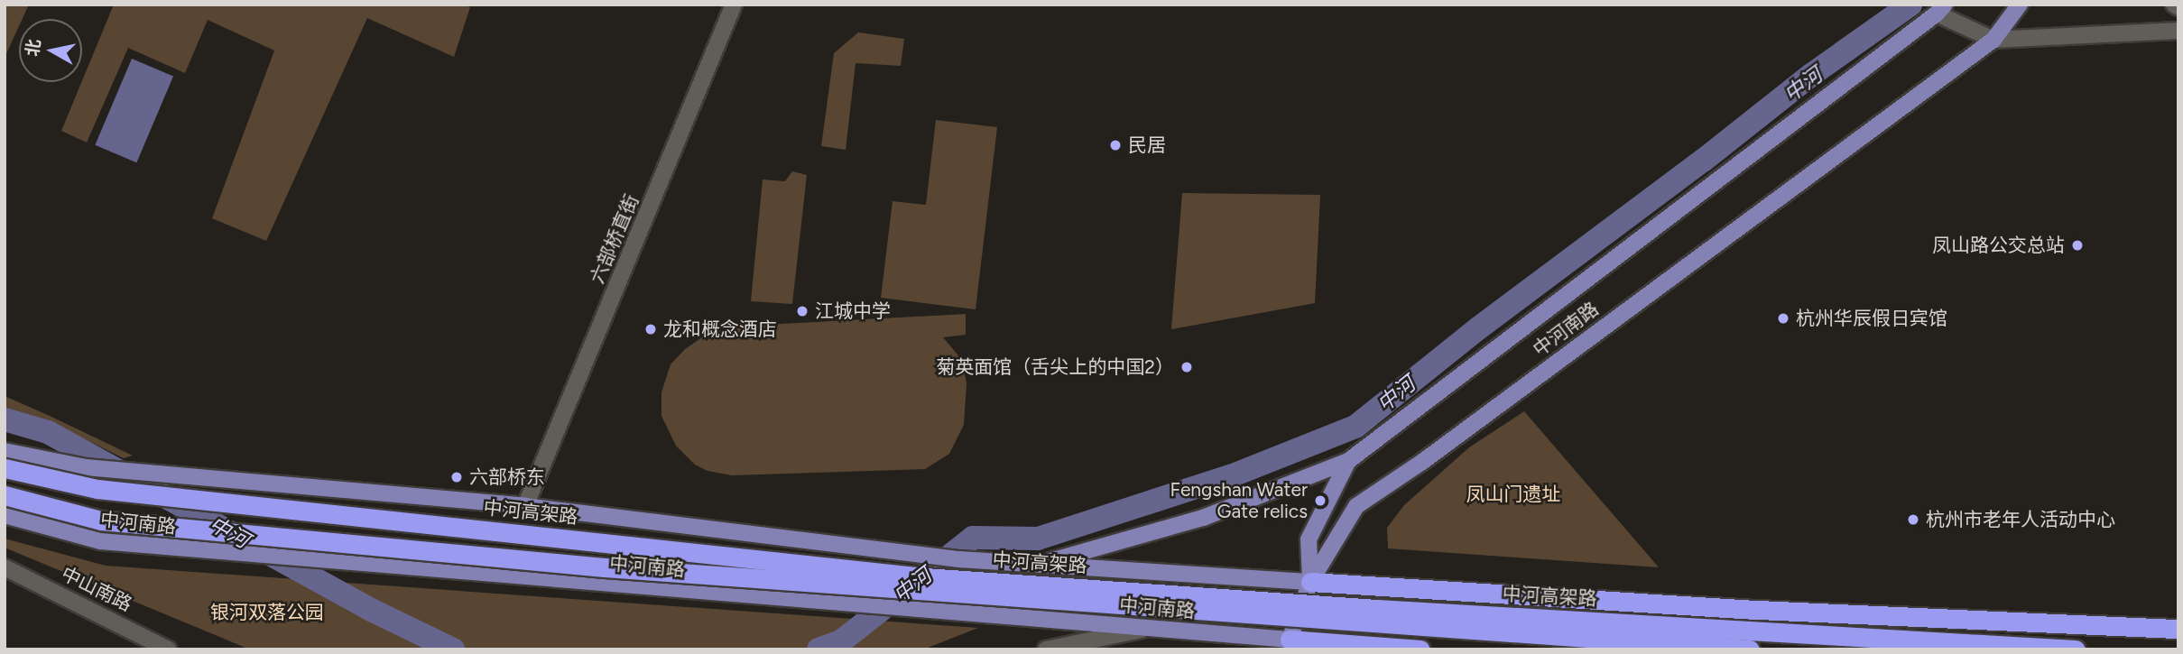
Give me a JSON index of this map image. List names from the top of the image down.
{
  "streets": {
    "highway": ["中河高架路"],
    "main road": ["中河南路"],
    "street": ["六部桥直街", "中山南路"]
  },
  "crossings": [
    ["六部桥直街", "中河南路"]
  ],
  "water": ["中河"],
  "parks": ["凤山门遗址", "银河双落公园"],
  "places": [
    "民居",
    "凤山路公交总站",
    "江城中学",
    "杭州华辰假日宾馆",
    "龙和概念酒店",
    "菊英面馆（舌尖上的中国2）",
    "六部桥东",
    "Fengshan Water Gate relics",
    "杭州市老年人活动中心"
  ],
  "north": "left"
}
